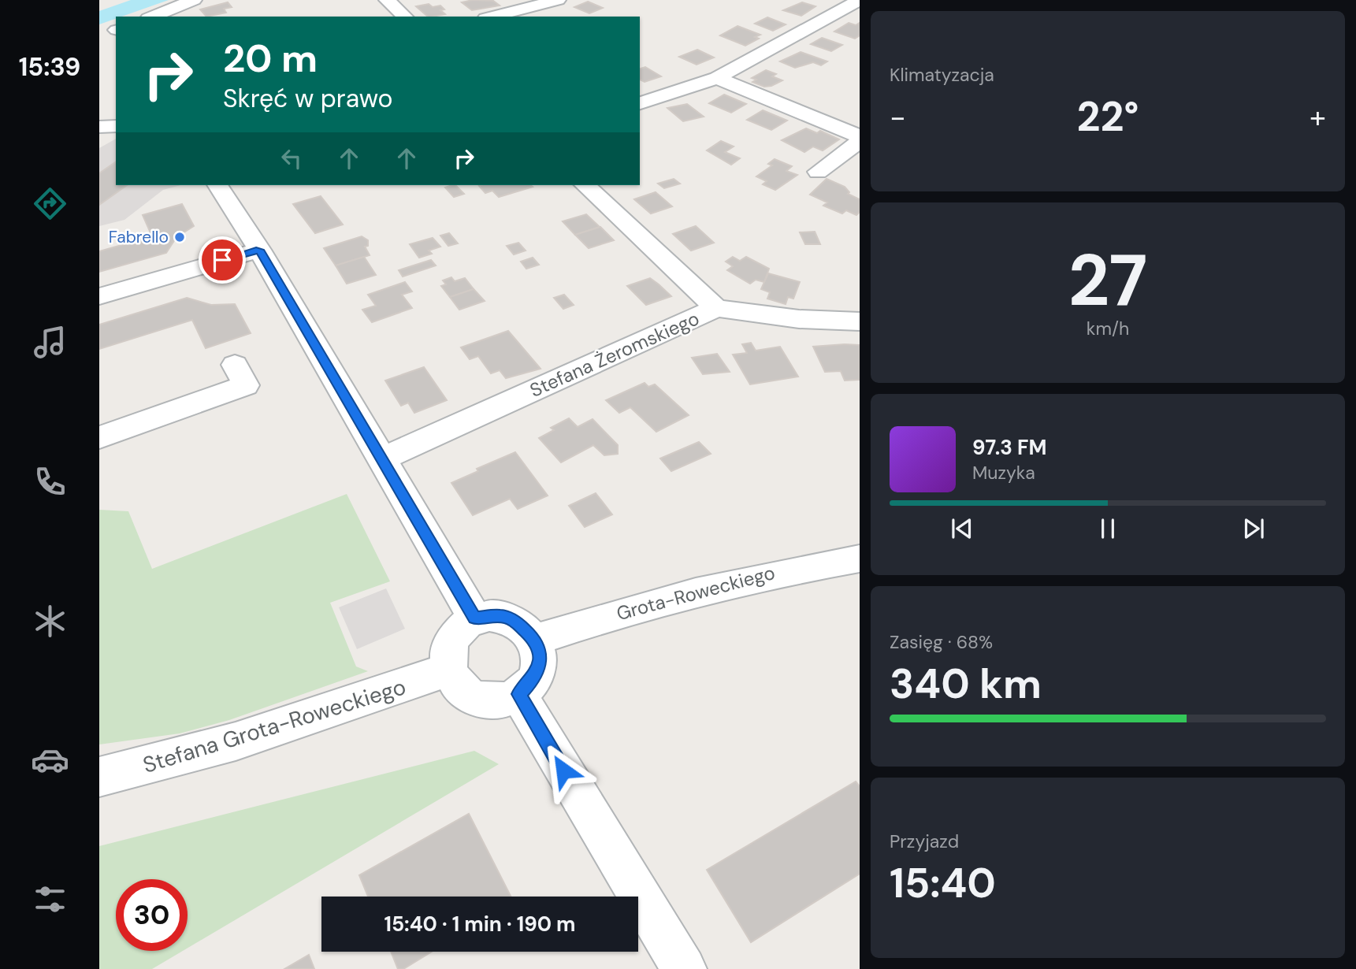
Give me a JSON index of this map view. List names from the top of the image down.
{
  "streets": {
    "street": ["Stefana Żeromskiego", "Grota-Roweckiego", "Stefana Grota-Roweckiego"]
  },
  "crossings": [
    ["Grota-Roweckiego", "Stefana Grota-Roweckiego"]
  ],
  "places": ["Fabrello"],
  "page": {
    "tabs": "15:39",
    "tile": [
      "Klimatyzacja",
      ["27", "km/h"],
      ["Zasięg · 68%", "340 km"],
      ["Przyjazd", "15:40"]
    ],
    "turn": ["20 m", "Skręć w prawo"],
    "heat": ["−", "22°", "+"],
    "song": ["97.3 FM", "Muzyka"],
    "limit": "30",
    "trip": "15:40 · 1 min · 190 m"
  }
}
